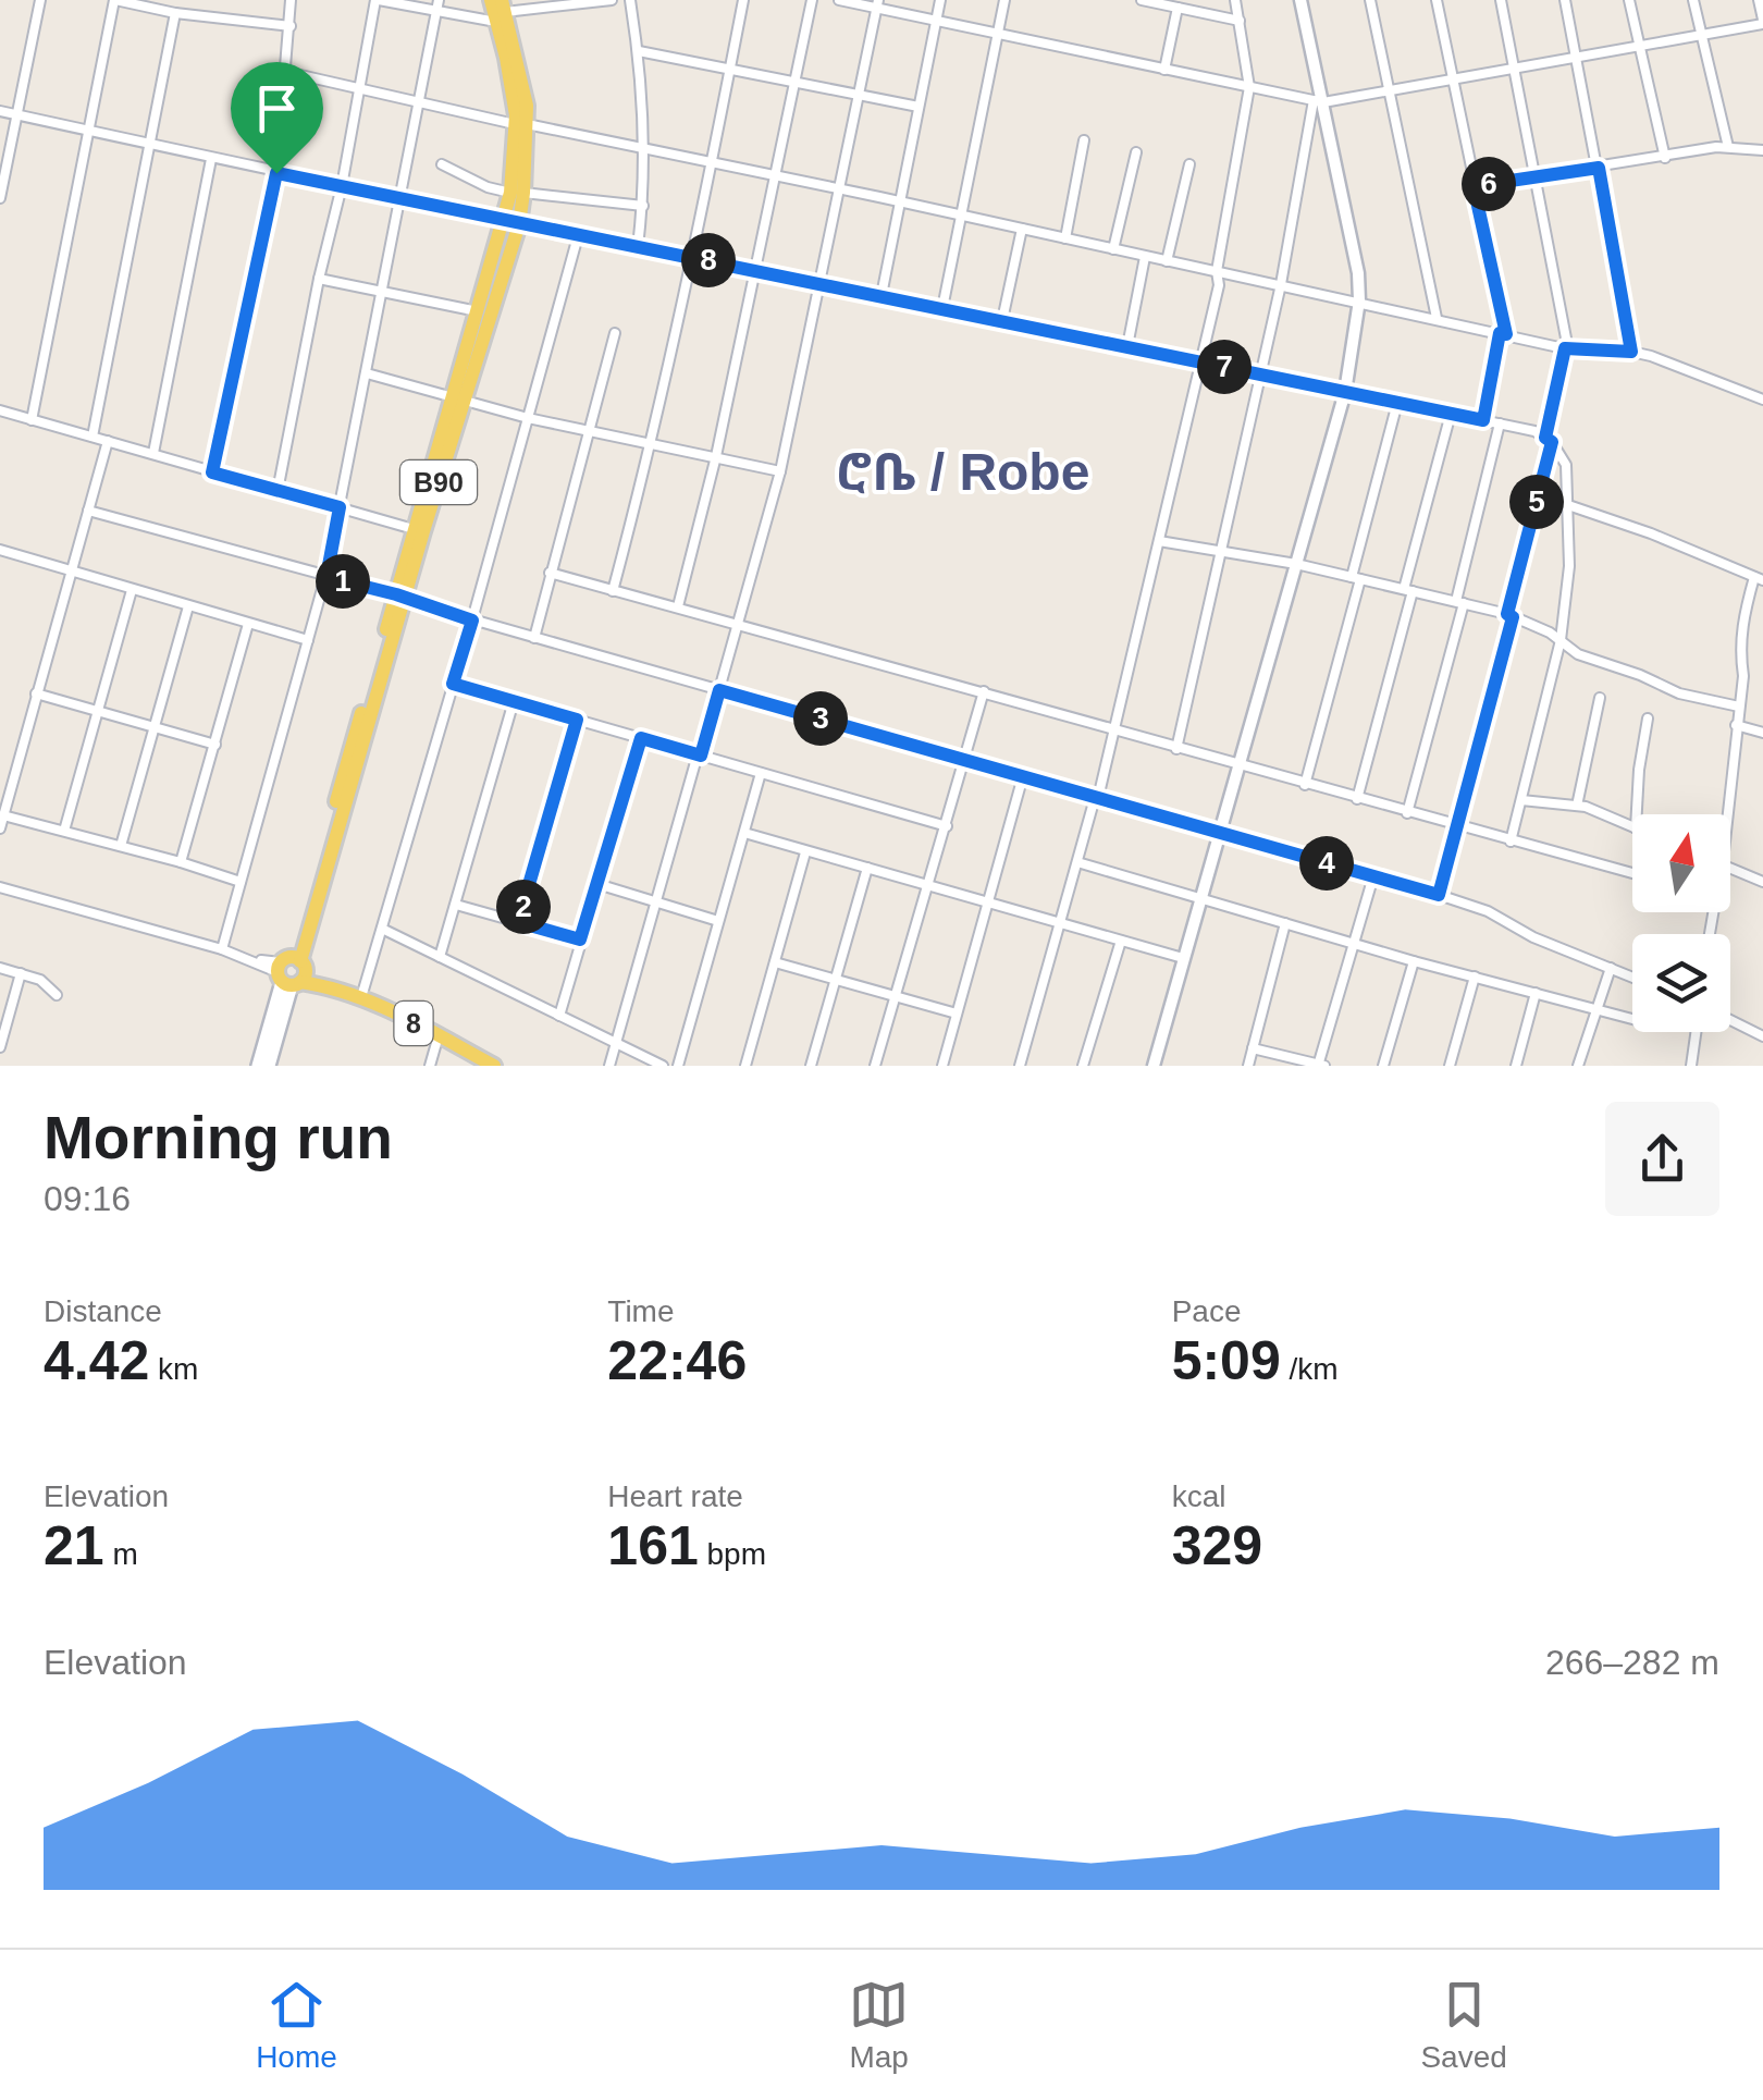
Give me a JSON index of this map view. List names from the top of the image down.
{
  "streets": {
    "main road": ["B90", "8"]
  },
  "crossings": [
    ["B90", "8"]
  ],
  "districts": ["ሮቤ / Robe"],
  "north": "top",
  "page": {
    "pins": [
      "6",
      "8",
      "7",
      "5",
      "1",
      "3",
      "4",
      "2"
    ],
    "heading": ["Morning run", "09:16"],
    "stats": [
      ["Distance", "4.42 km"],
      ["Time", "22:46"],
      ["Pace", "5:09 /km"],
      ["Elevation", "21 m"],
      ["Heart rate", "161 bpm"],
      ["kcal", "329"]
    ],
    "chart": ["Elevation", "266–282 m"],
    "tabs": ["Home", "Map", "Saved"]
  }
}
